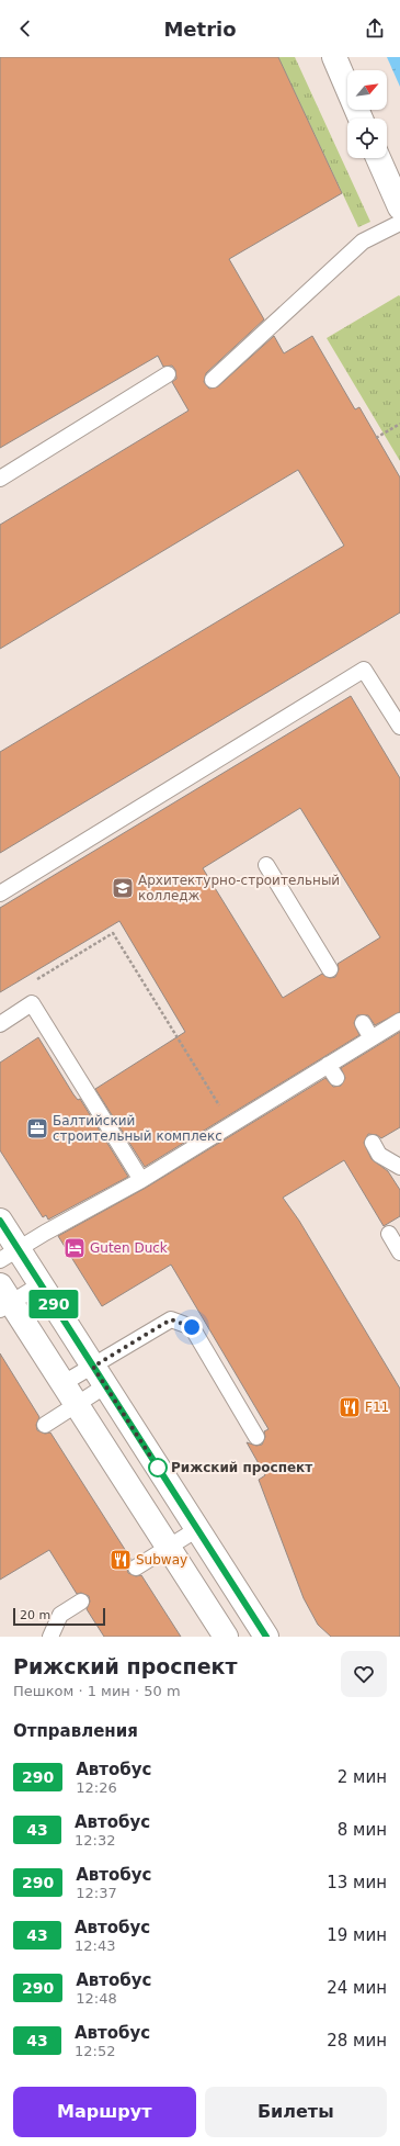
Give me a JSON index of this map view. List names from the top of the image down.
{
  "places": {
    "school or university": ["Архитектурно-строительный колледж"],
    "office": ["Балтийский строительный комплекс"],
    "hotel": ["Guten Duck"],
    "restaurant": ["F11", "Subway"],
    "other": ["Рижский проспект"]
  },
  "lines": ["bus line 290"],
  "scale_bar": "20 m",
  "north": "top right",
  "page": {
    "header": "Metrio",
    "on_map": "290",
    "scale": "20 m",
    "heading": [
      ["Рижский проспект", "Пешком · 1 мин · 50 m"],
      "Отправления"
    ],
    "list": [
      {
        "mark": "290",
        "name": "Автобус",
        "note": "12:26",
        "value": "2 мин"
      },
      {
        "mark": "43",
        "name": "Автобус",
        "note": "12:32",
        "value": "8 мин"
      },
      {
        "mark": "290",
        "name": "Автобус",
        "note": "12:37",
        "value": "13 мин"
      },
      {
        "mark": "43",
        "name": "Автобус",
        "note": "12:43",
        "value": "19 мин"
      },
      {
        "mark": "290",
        "name": "Автобус",
        "note": "12:48",
        "value": "24 мин"
      },
      {
        "mark": "43",
        "name": "Автобус",
        "note": "12:52",
        "value": "28 мин"
      }
    ],
    "buttons": ["Маршрут", "Билеты"]
  }
}
